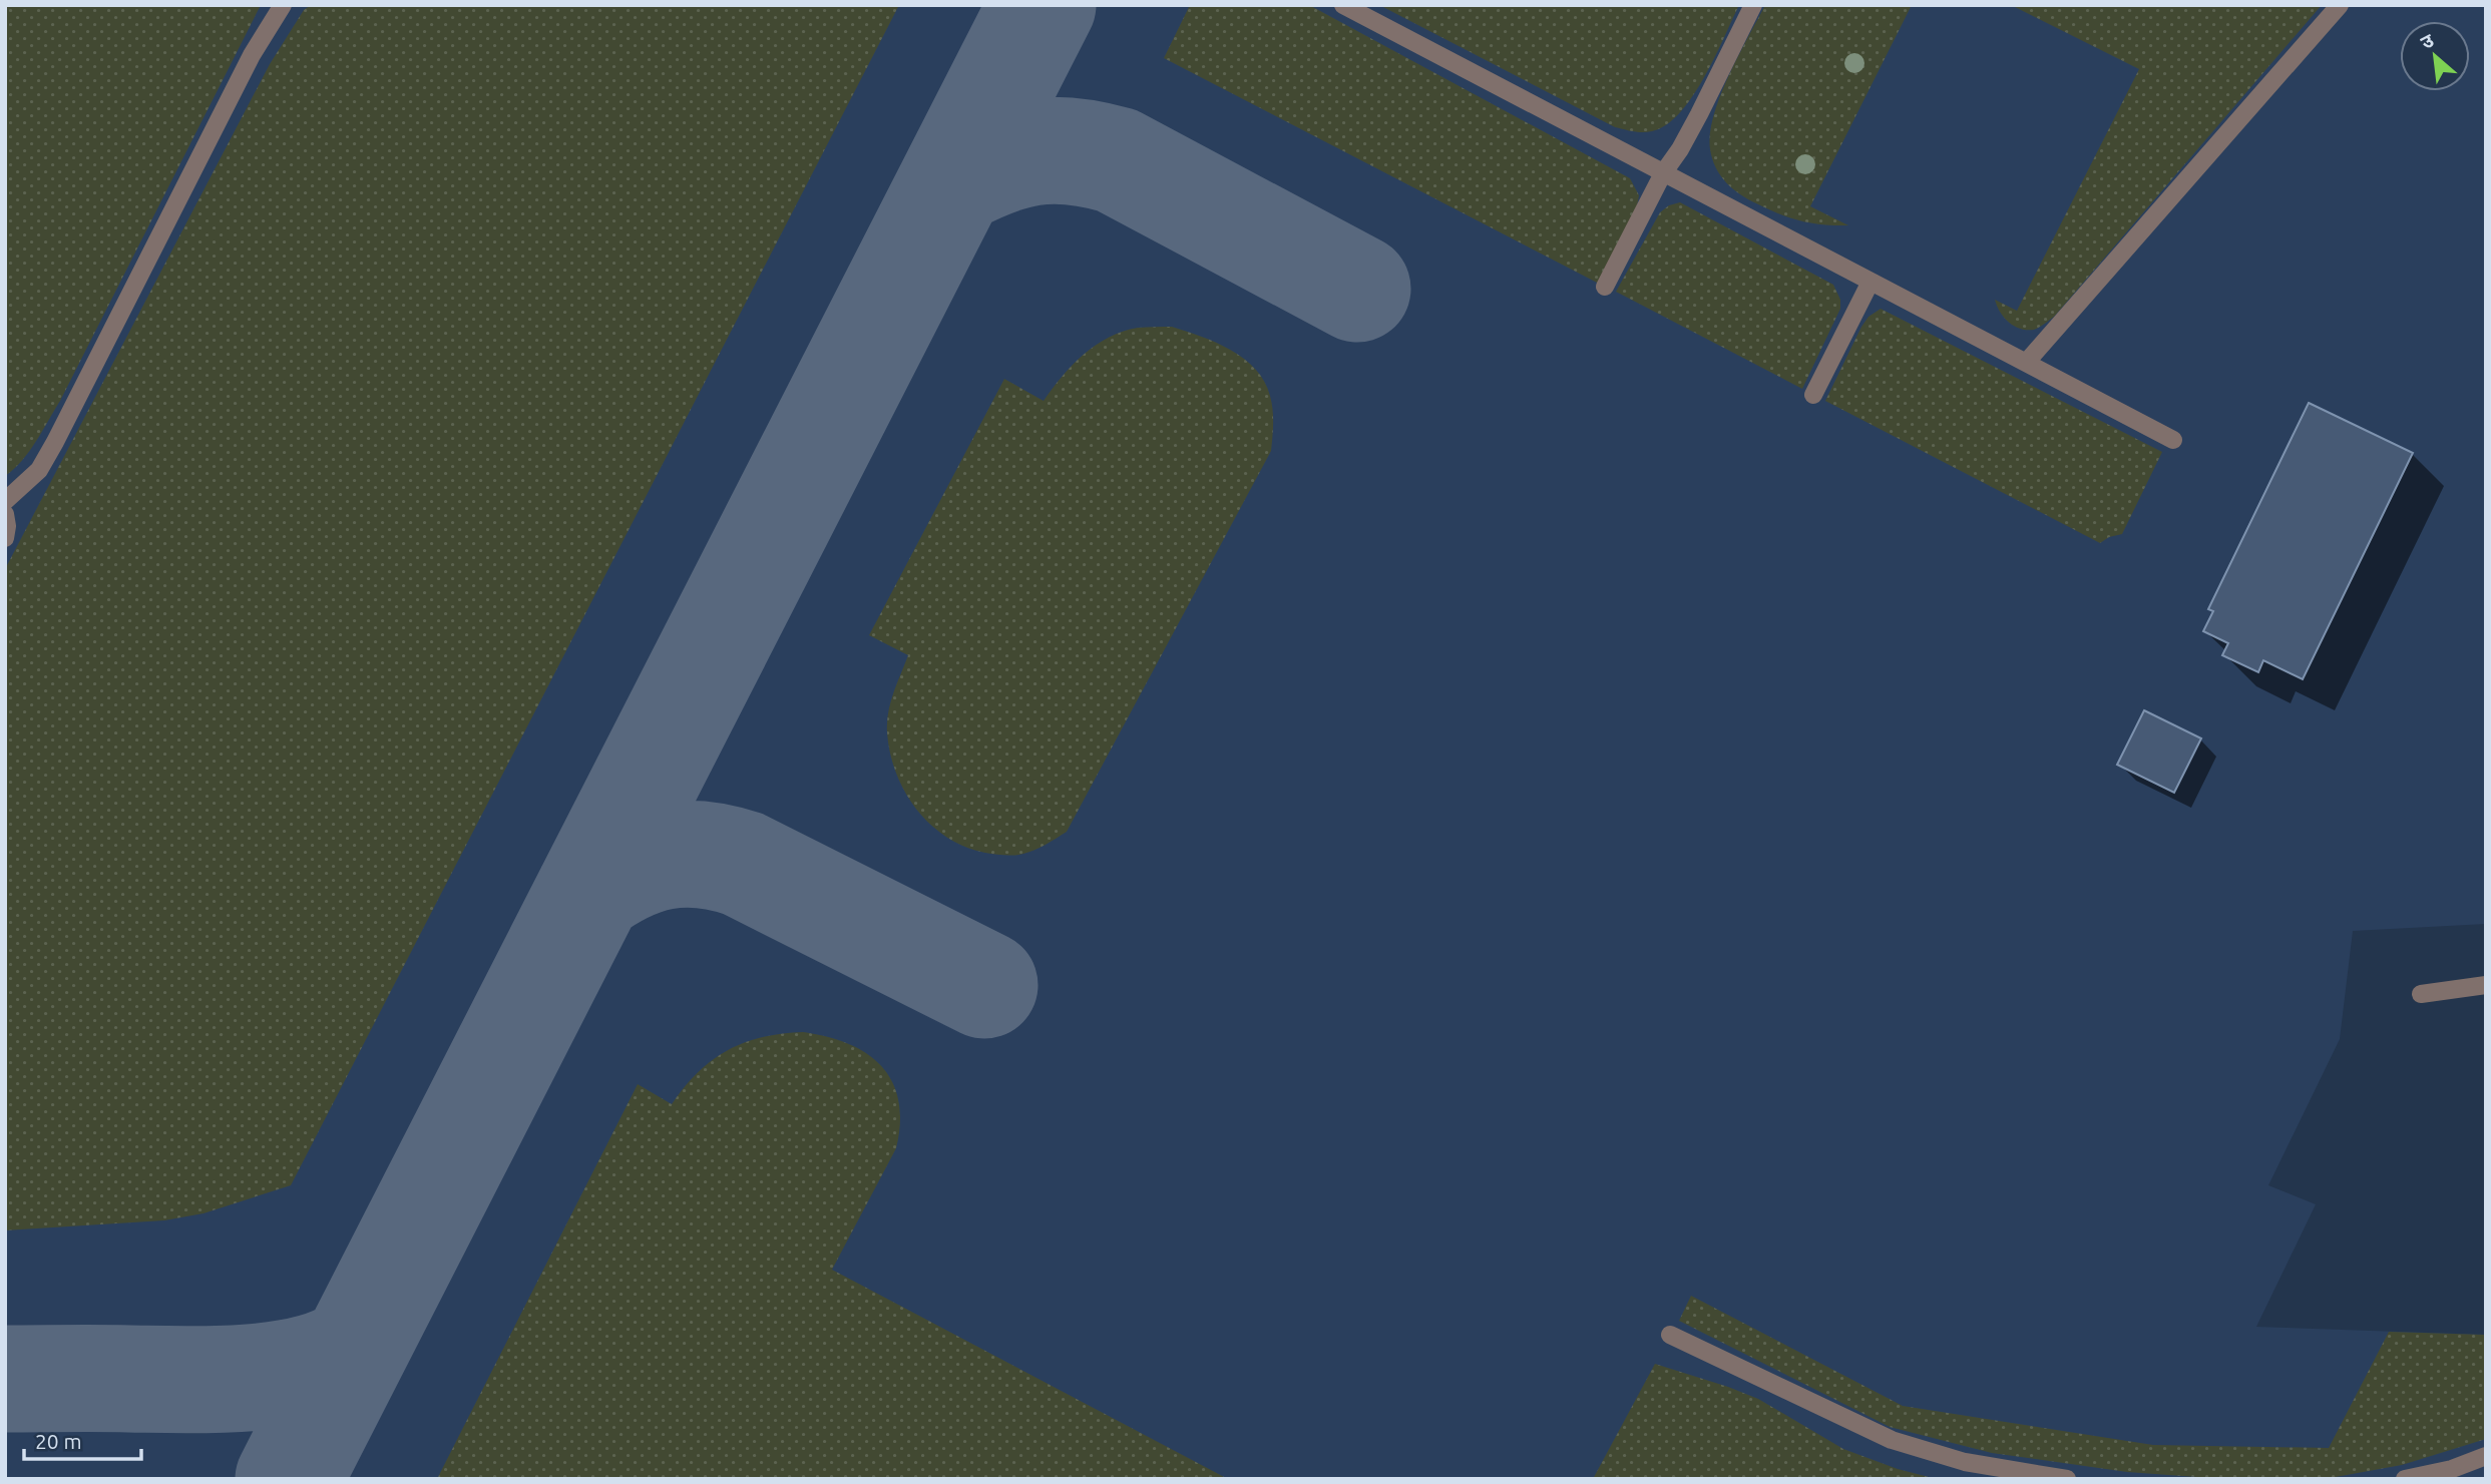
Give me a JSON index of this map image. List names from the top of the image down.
{
  "scale_bar": "20 m",
  "north": "top left"
}
